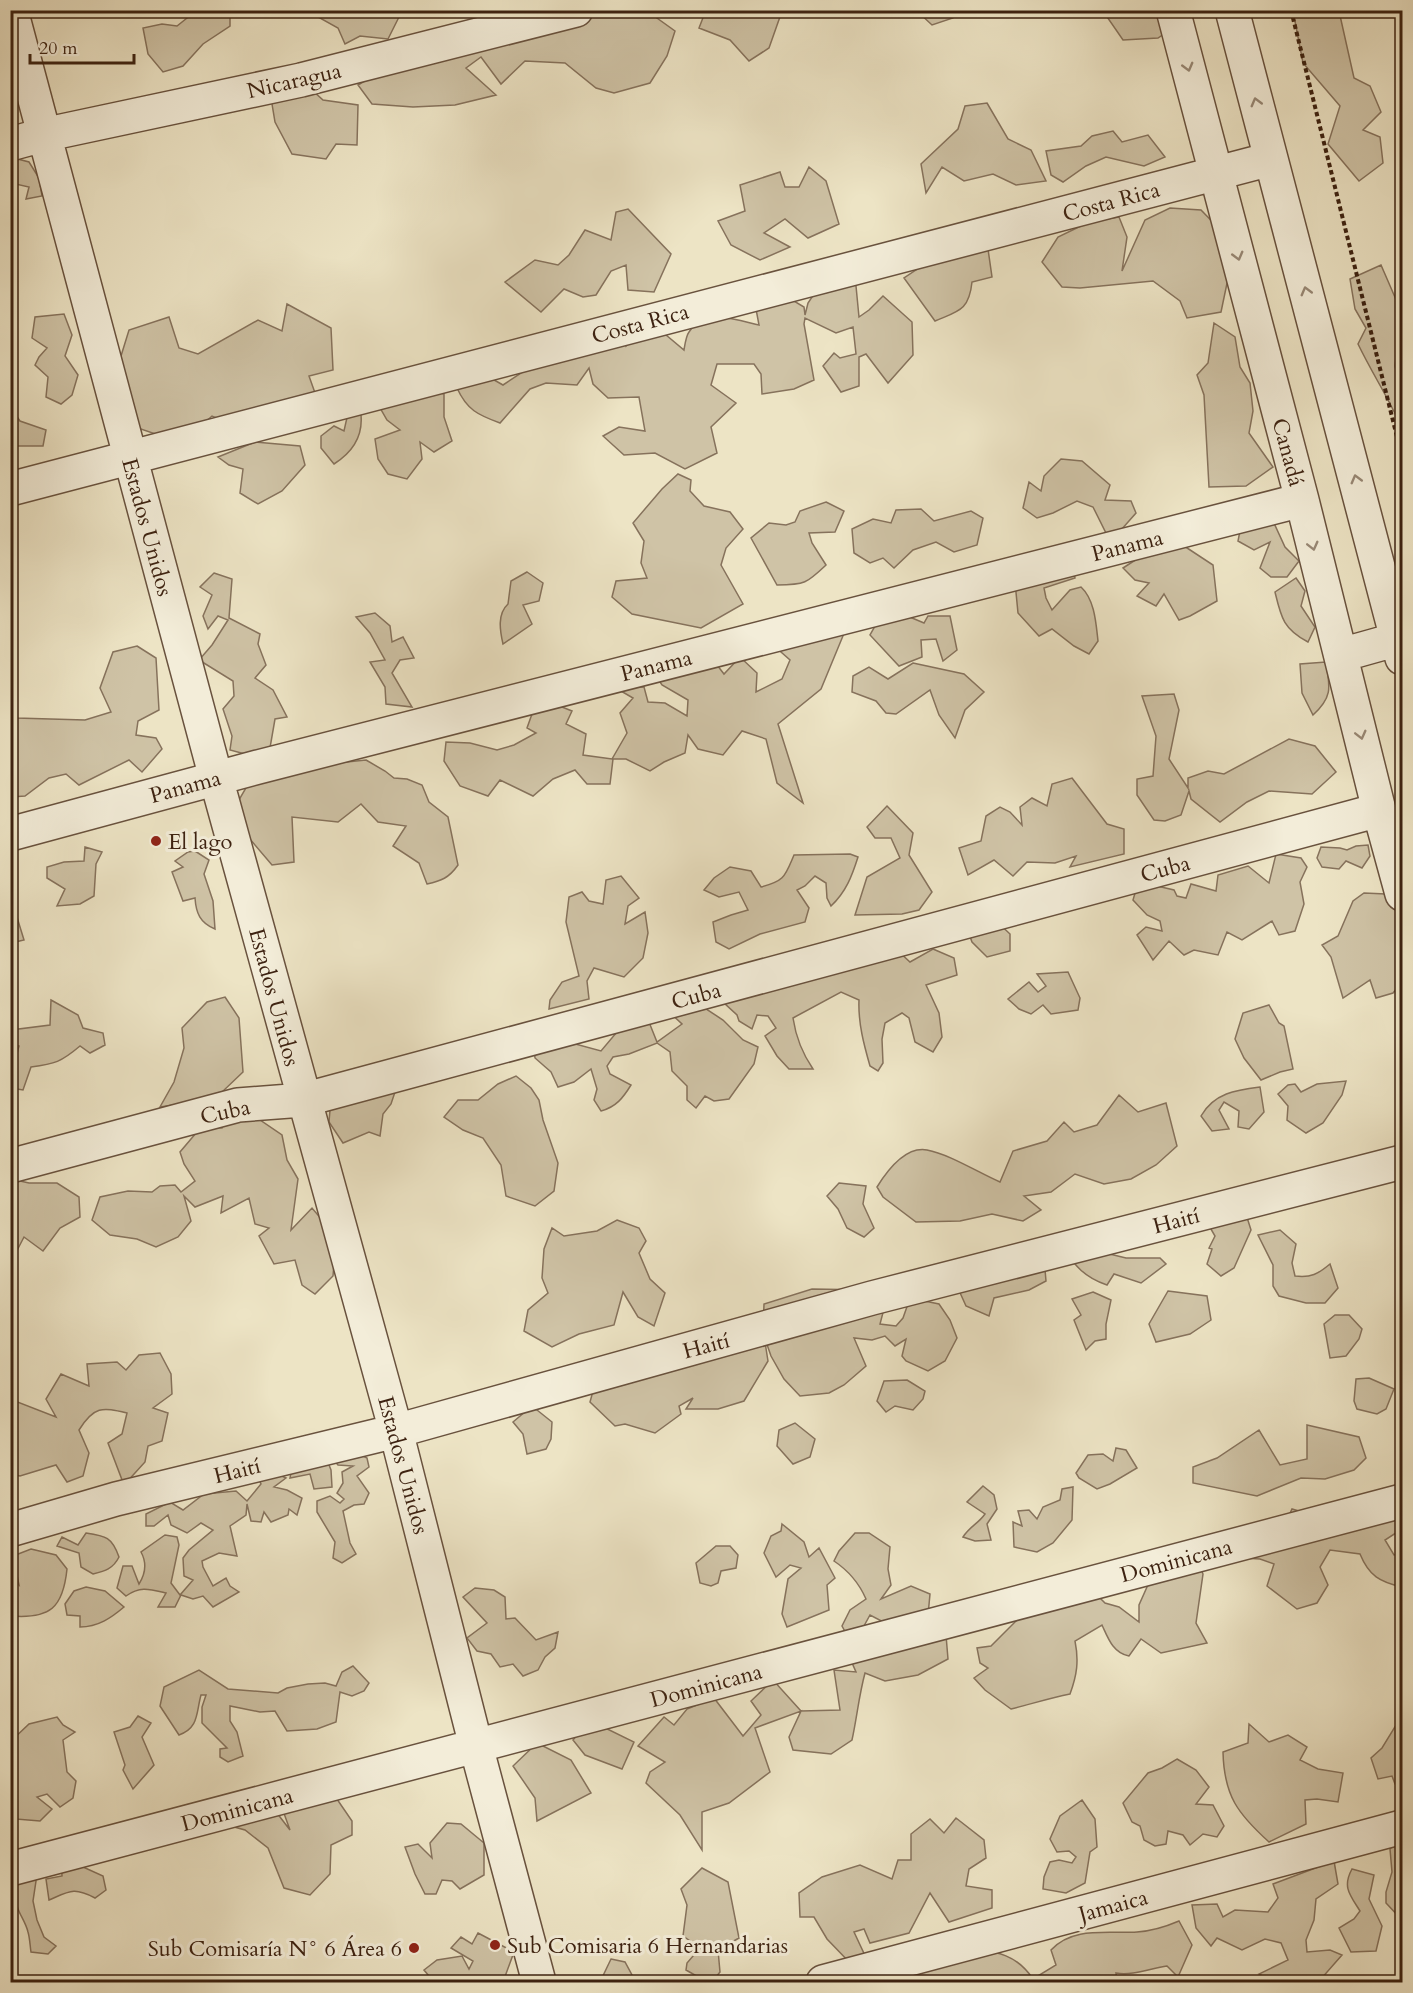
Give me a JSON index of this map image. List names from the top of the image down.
{
  "streets": {
    "street": [
      "Nicaragua",
      "Costa Rica",
      "Canadá",
      "Estados Unidos",
      "Panama",
      "Cuba",
      "Haití",
      "Dominicana",
      "Jamaica"
    ]
  },
  "crossings": [
    ["Nicaragua", "Estados Unidos"],
    ["Costa Rica", "Canadá"],
    ["Costa Rica", "Estados Unidos"],
    ["Canadá", "Panama"],
    ["Canadá", "Cuba"],
    ["Estados Unidos", "Panama"],
    ["Estados Unidos", "Cuba"],
    ["Estados Unidos", "Haití"],
    ["Estados Unidos", "Dominicana"]
  ],
  "places": ["El lago", "Sub Comisaria 6 Hernandarias", "Sub Comisaría N° 6 Área 6"],
  "scale_bar": "20 m"
}
